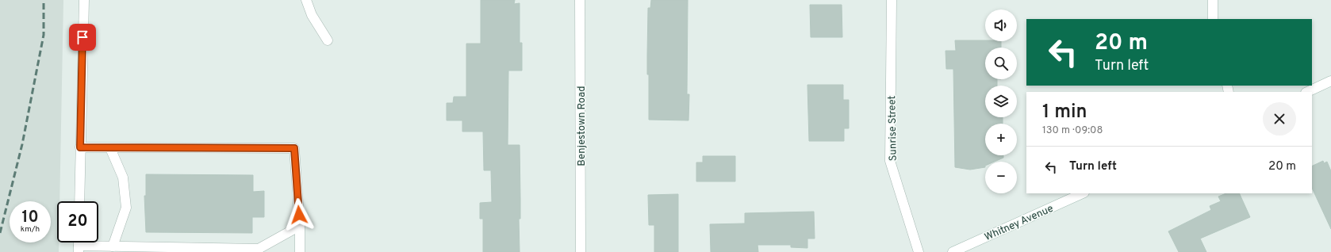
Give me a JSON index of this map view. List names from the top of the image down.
{
  "streets": {
    "street": ["Benjestown Road", "Sunrise Street", "Whitney Avenue"]
  },
  "page": {
    "map_buttons": ["+", "−"],
    "turn": ["20 m", "Turn left"],
    "heading": ["1 min", "130 m · 09:08"],
    "list": [
      {
        "name": "Turn left",
        "value": "20 m"
      }
    ],
    "speed": "10 km/h",
    "limit": "20"
  }
}
